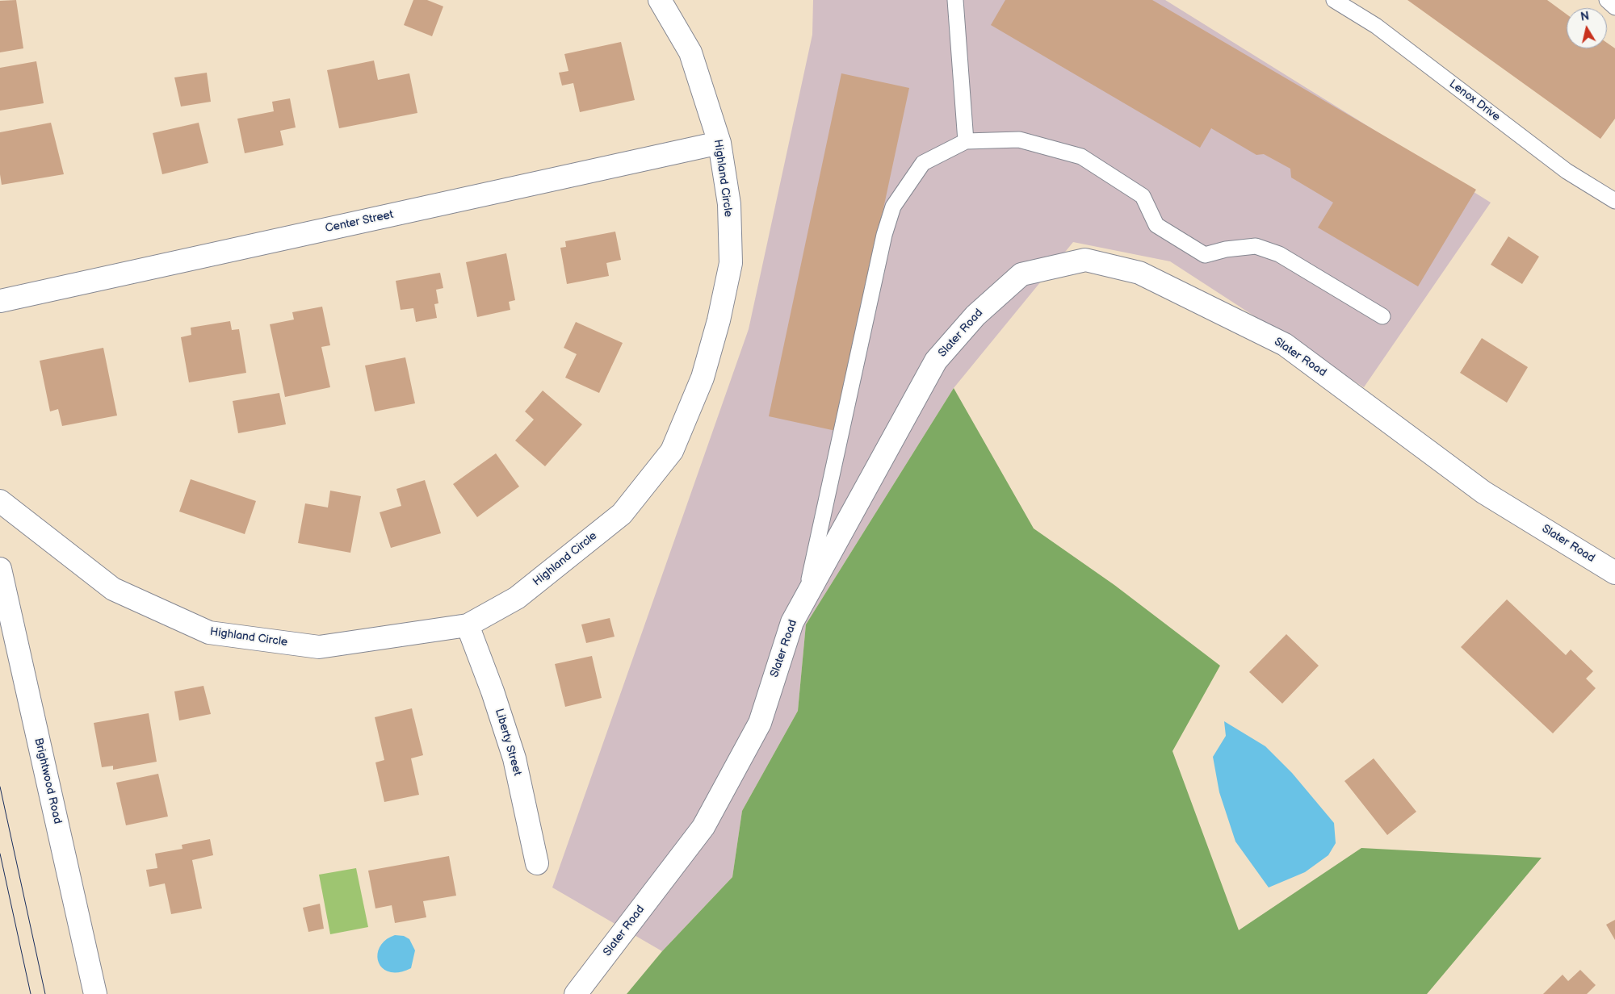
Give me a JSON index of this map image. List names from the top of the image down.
{
  "streets": {
    "street": [
      "Highland Circle",
      "Center Street",
      "Slater Road",
      "Liberty Street",
      "Brightwood Road"
    ],
    "lane": ["Lenox Drive"]
  },
  "crossings": [
    ["Highland Circle", "Center Street"],
    ["Highland Circle", "Liberty Street"]
  ],
  "north": "top"
}
